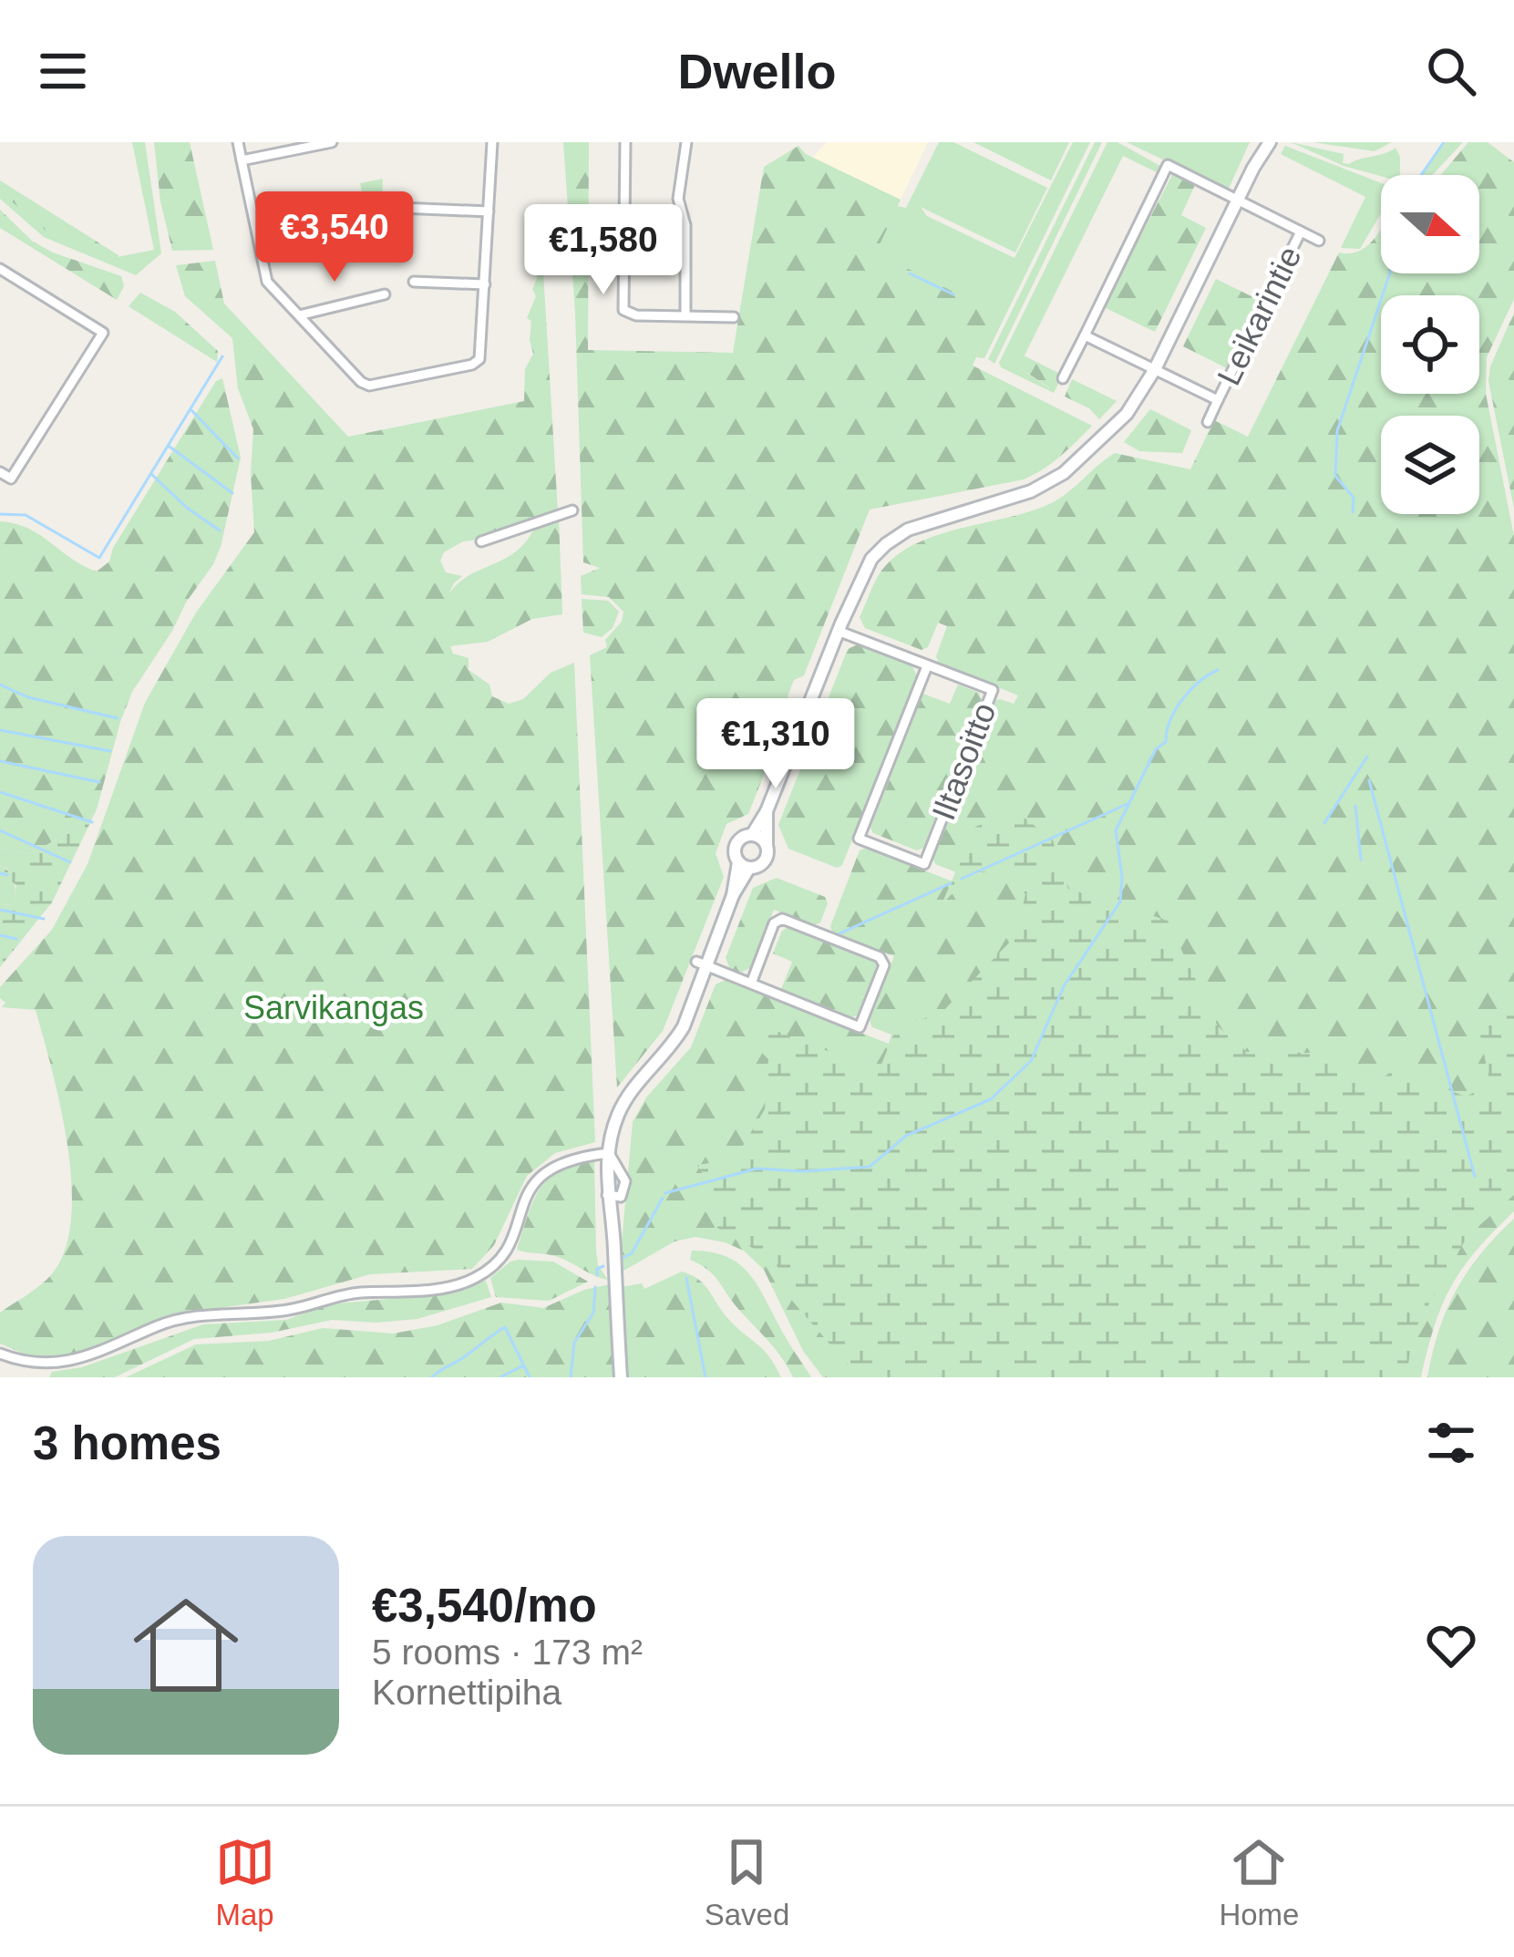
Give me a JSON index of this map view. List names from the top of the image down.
{
  "streets": {
    "street": ["Leikarintie", "Iltasoitto"]
  },
  "parks": ["Sarvikangas"],
  "north": "right",
  "page": {
    "header": "Dwello",
    "price": ["€3,540", "€1,580", "€1,310"],
    "heading": "3 homes",
    "list": [
      {
        "name": "€3,540/mo",
        "note": "5 rooms · 173 m² · Kornettipiha"
      }
    ],
    "tabs": ["Map", "Saved", "Home"]
  }
}
